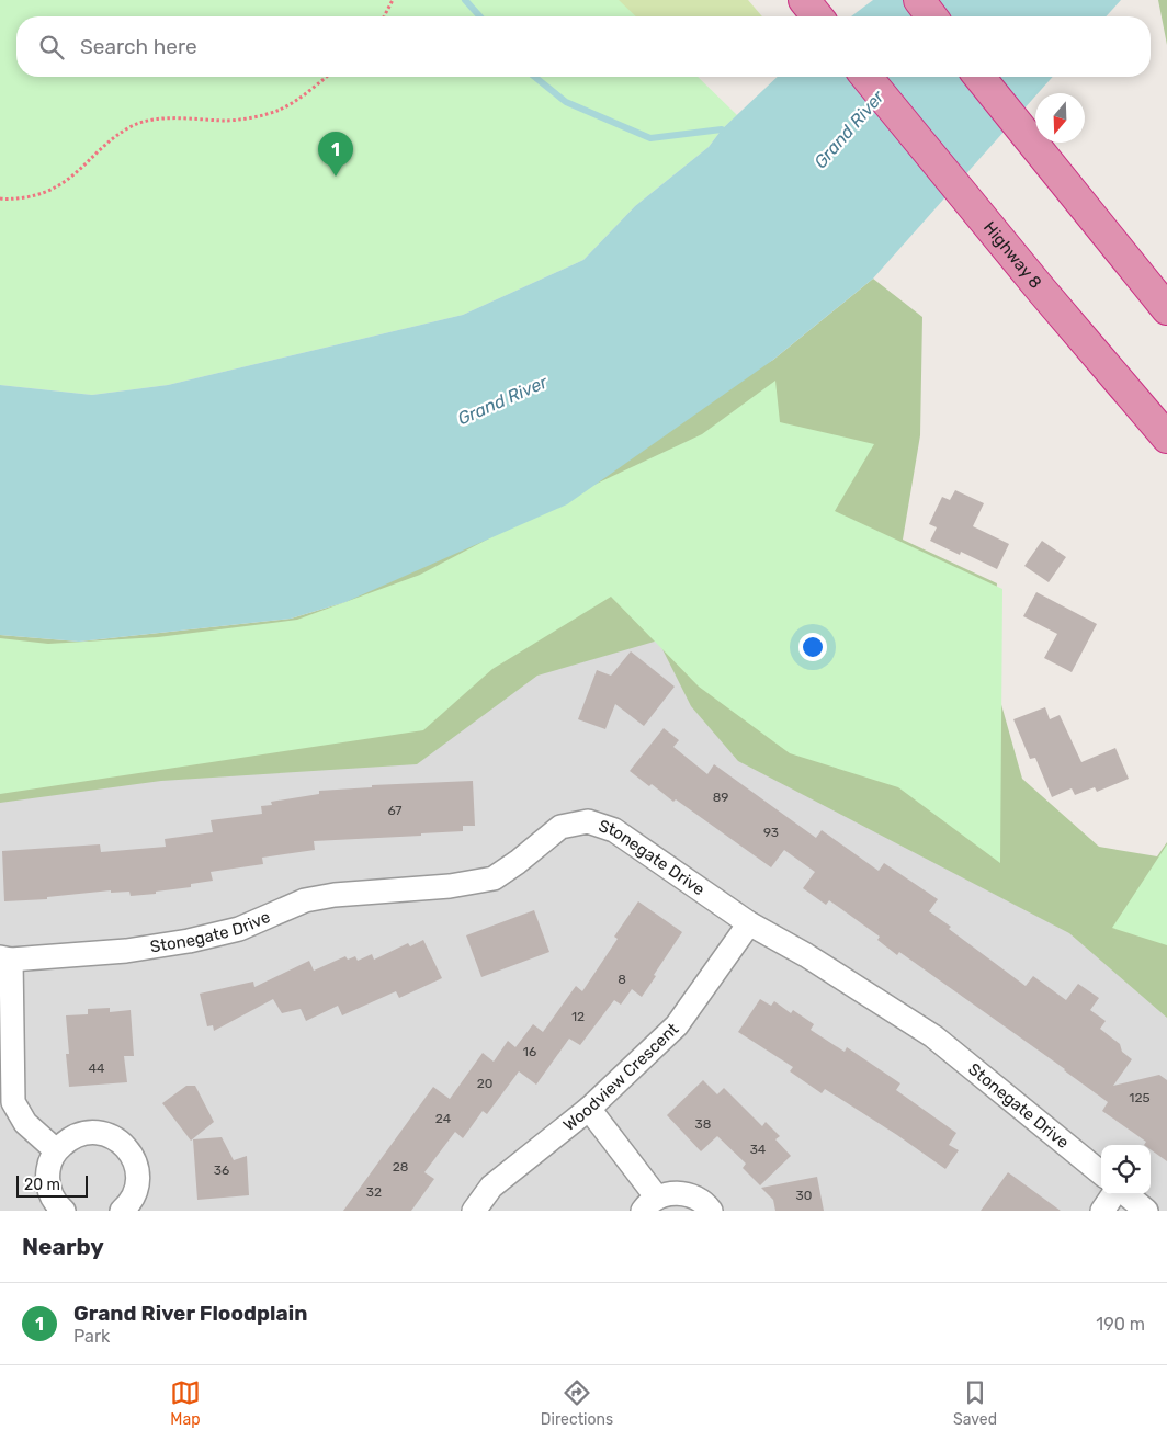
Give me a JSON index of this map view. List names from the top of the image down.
{
  "streets": {
    "highway": ["Highway 8"],
    "street": ["Stonegate Drive", "Woodview Crescent"]
  },
  "crossings": [
    ["Stonegate Drive", "Woodview Crescent"]
  ],
  "water": ["Grand River"],
  "house_numbers": [
    "89",
    "67",
    "93",
    "8",
    "12",
    "16",
    "44",
    "20",
    "125",
    "24",
    "38",
    "34",
    "28",
    "36",
    "32",
    "30"
  ],
  "scale_bar": "20 m",
  "north": "bottom",
  "page": {
    "search": "Search here",
    "pins": "1",
    "scale": "20 m",
    "heading": "Nearby",
    "list": [
      {
        "mark": "1",
        "name": "Grand River Floodplain",
        "note": "Park",
        "value": "190 m"
      }
    ],
    "nav": ["Map", "Directions", "Saved"]
  }
}
